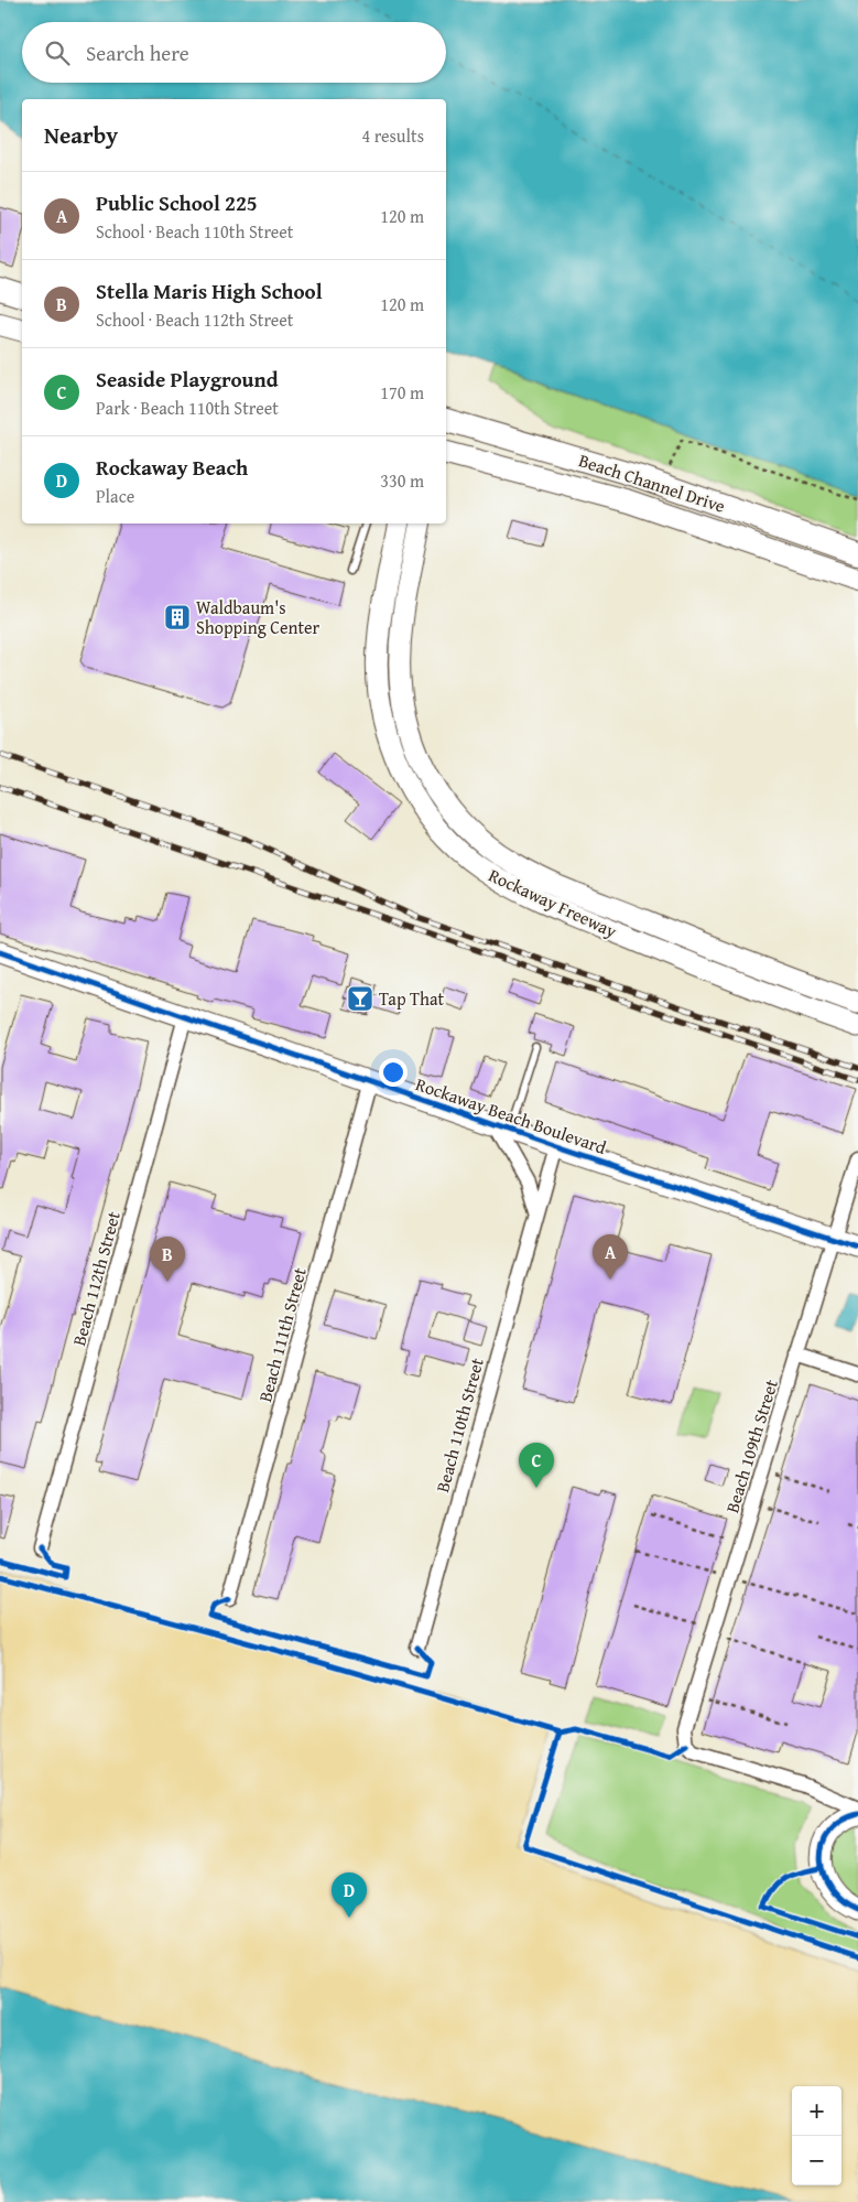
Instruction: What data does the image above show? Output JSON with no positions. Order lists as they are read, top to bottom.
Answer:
{
  "streets": {
    "main road": ["Beach Channel Drive"],
    "street": [
      "Rockaway Freeway",
      "Rockaway Beach Boulevard",
      "Beach 112th Street",
      "Beach 111th Street",
      "Beach 110th Street",
      "Beach 109th Street"
    ]
  },
  "crossings": [
    ["Rockaway Beach Boulevard", "Beach 112th Street"],
    ["Rockaway Beach Boulevard", "Beach 111th Street"],
    ["Rockaway Beach Boulevard", "Beach 110th Street"],
    ["Rockaway Beach Boulevard", "Beach 109th Street"]
  ],
  "places": {
    "building": ["Waldbaum's Shopping Center"],
    "bar": ["Tap That"]
  },
  "page": {
    "search": "Search here",
    "heading": ["Nearby", "4 results"],
    "list": [
      {
        "mark": "A",
        "name": "Public School 225",
        "note": "School · Beach 110th Street",
        "value": "120 m"
      },
      {
        "mark": "B",
        "name": "Stella Maris High School",
        "note": "School · Beach 112th Street",
        "value": "120 m"
      },
      {
        "mark": "C",
        "name": "Seaside Playground",
        "note": "Park · Beach 110th Street",
        "value": "170 m"
      },
      {
        "mark": "D",
        "name": "Rockaway Beach",
        "note": "Place",
        "value": "330 m"
      }
    ],
    "pins": [
      "A",
      "B",
      "C",
      "D"
    ],
    "map_buttons": ["+", "−"]
  }
}
